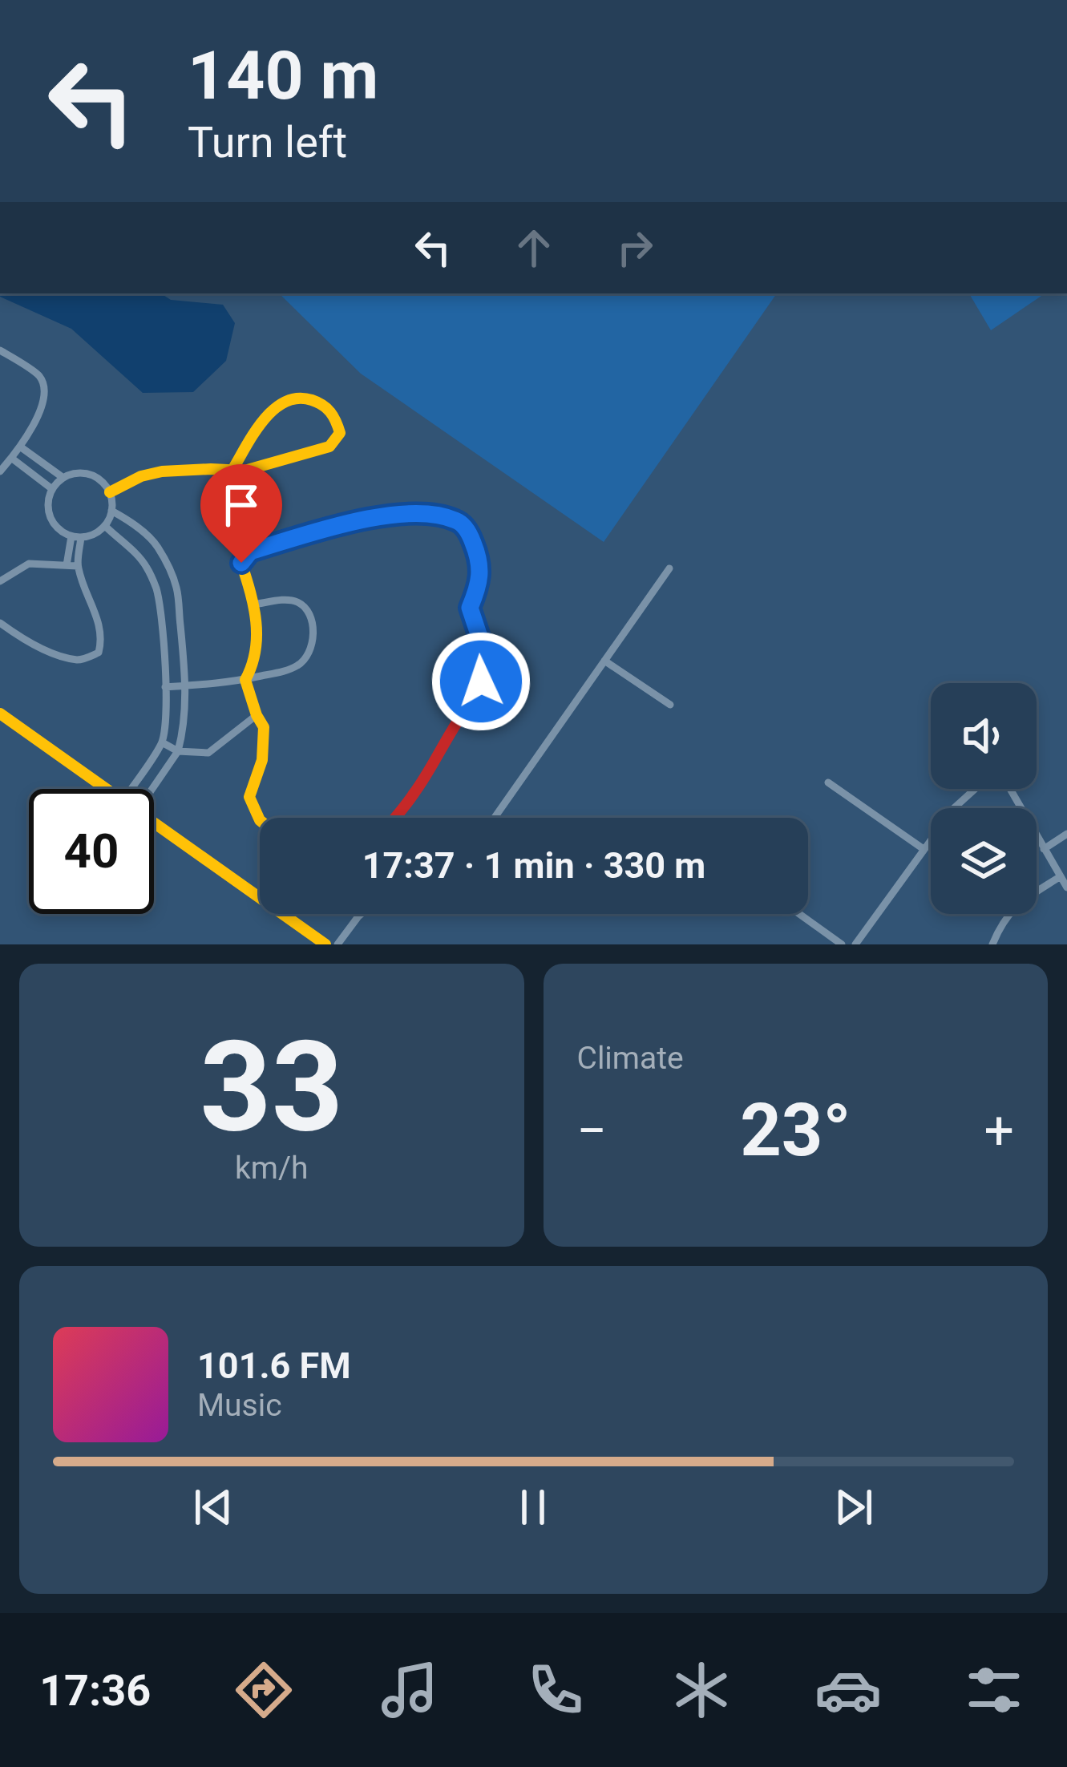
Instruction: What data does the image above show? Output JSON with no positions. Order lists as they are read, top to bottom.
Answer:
{
  "page": {
    "turn": ["140 m", "Turn left"],
    "limit": "40",
    "trip": "17:37 · 1 min · 330 m",
    "tile": [
      ["33", "km/h"],
      "Climate"
    ],
    "heat": ["−", "23°", "+"],
    "song": ["101.6 FM", "Music"],
    "tabs": "17:36"
  }
}
